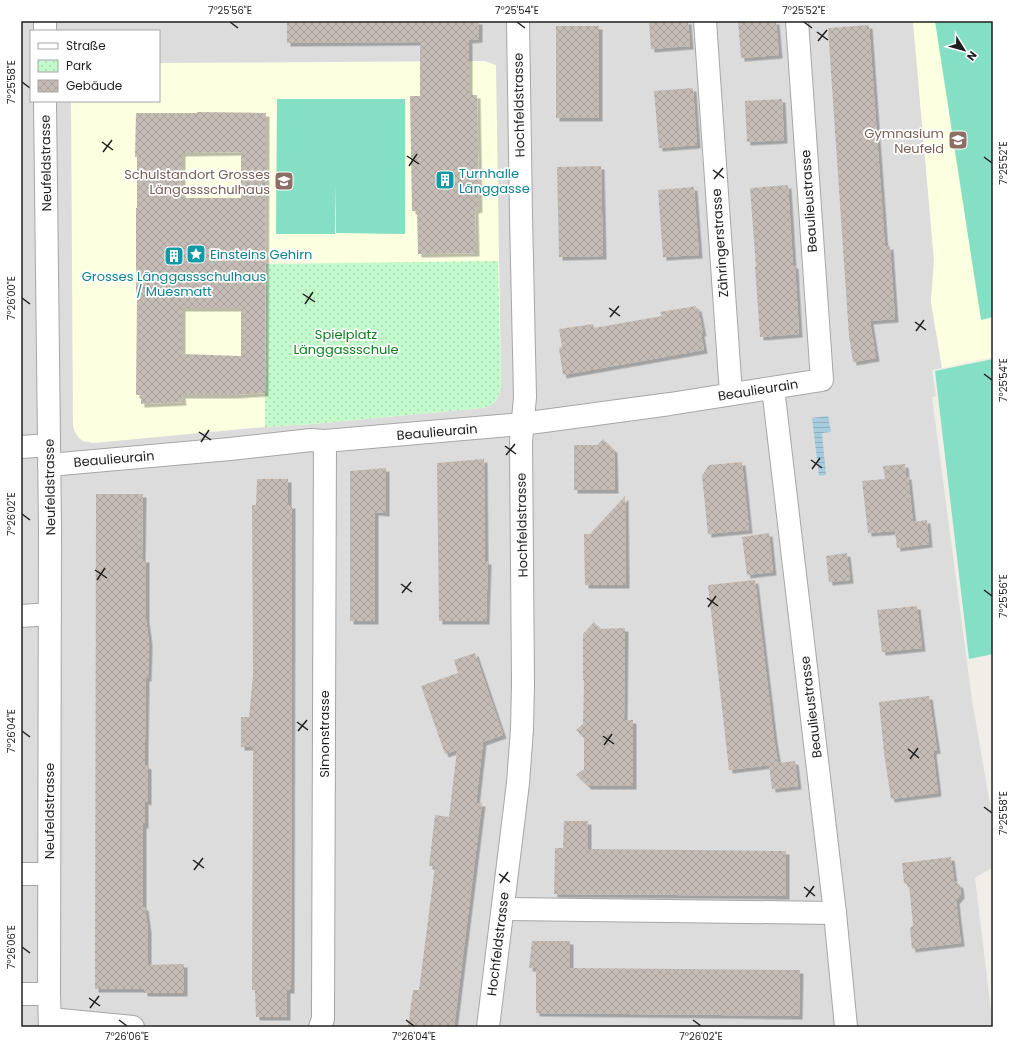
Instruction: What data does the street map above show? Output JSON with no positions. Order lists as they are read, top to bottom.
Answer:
{
  "streets": {
    "street": [
      "Hochfeldstrasse",
      "Neufeldstrasse",
      "Beaulieustrasse",
      "Zähringerstrasse",
      "Beaulieurain",
      "Simonstrasse"
    ]
  },
  "crossings": [
    ["Hochfeldstrasse", "Beaulieurain"],
    ["Neufeldstrasse", "Beaulieurain"],
    ["Beaulieustrasse", "Beaulieurain"],
    ["Zähringerstrasse", "Beaulieurain"],
    ["Beaulieurain", "Simonstrasse"]
  ],
  "parks": ["Spielplatz Länggassschule"],
  "places": {
    "school or university": ["Gymnasium Neufeld", "Schulstandort Grosses Längassschulhaus"],
    "building": ["Turnhalle Länggasse", "Grosses Länggassschulhaus / Muesmatt"],
    "place": ["Einsteins Gehirn"]
  },
  "legend": ["Straße", "Park", "Gebäude"],
  "north": "bottom right",
  "coordinates": [
    "7°25'56\"E",
    "7°25'54\"E",
    "7°25'52\"E",
    "7°25'58\"E",
    "7°26'00\"E",
    "7°26'02\"E",
    "7°26'04\"E",
    "7°26'06\"E"
  ]
}
